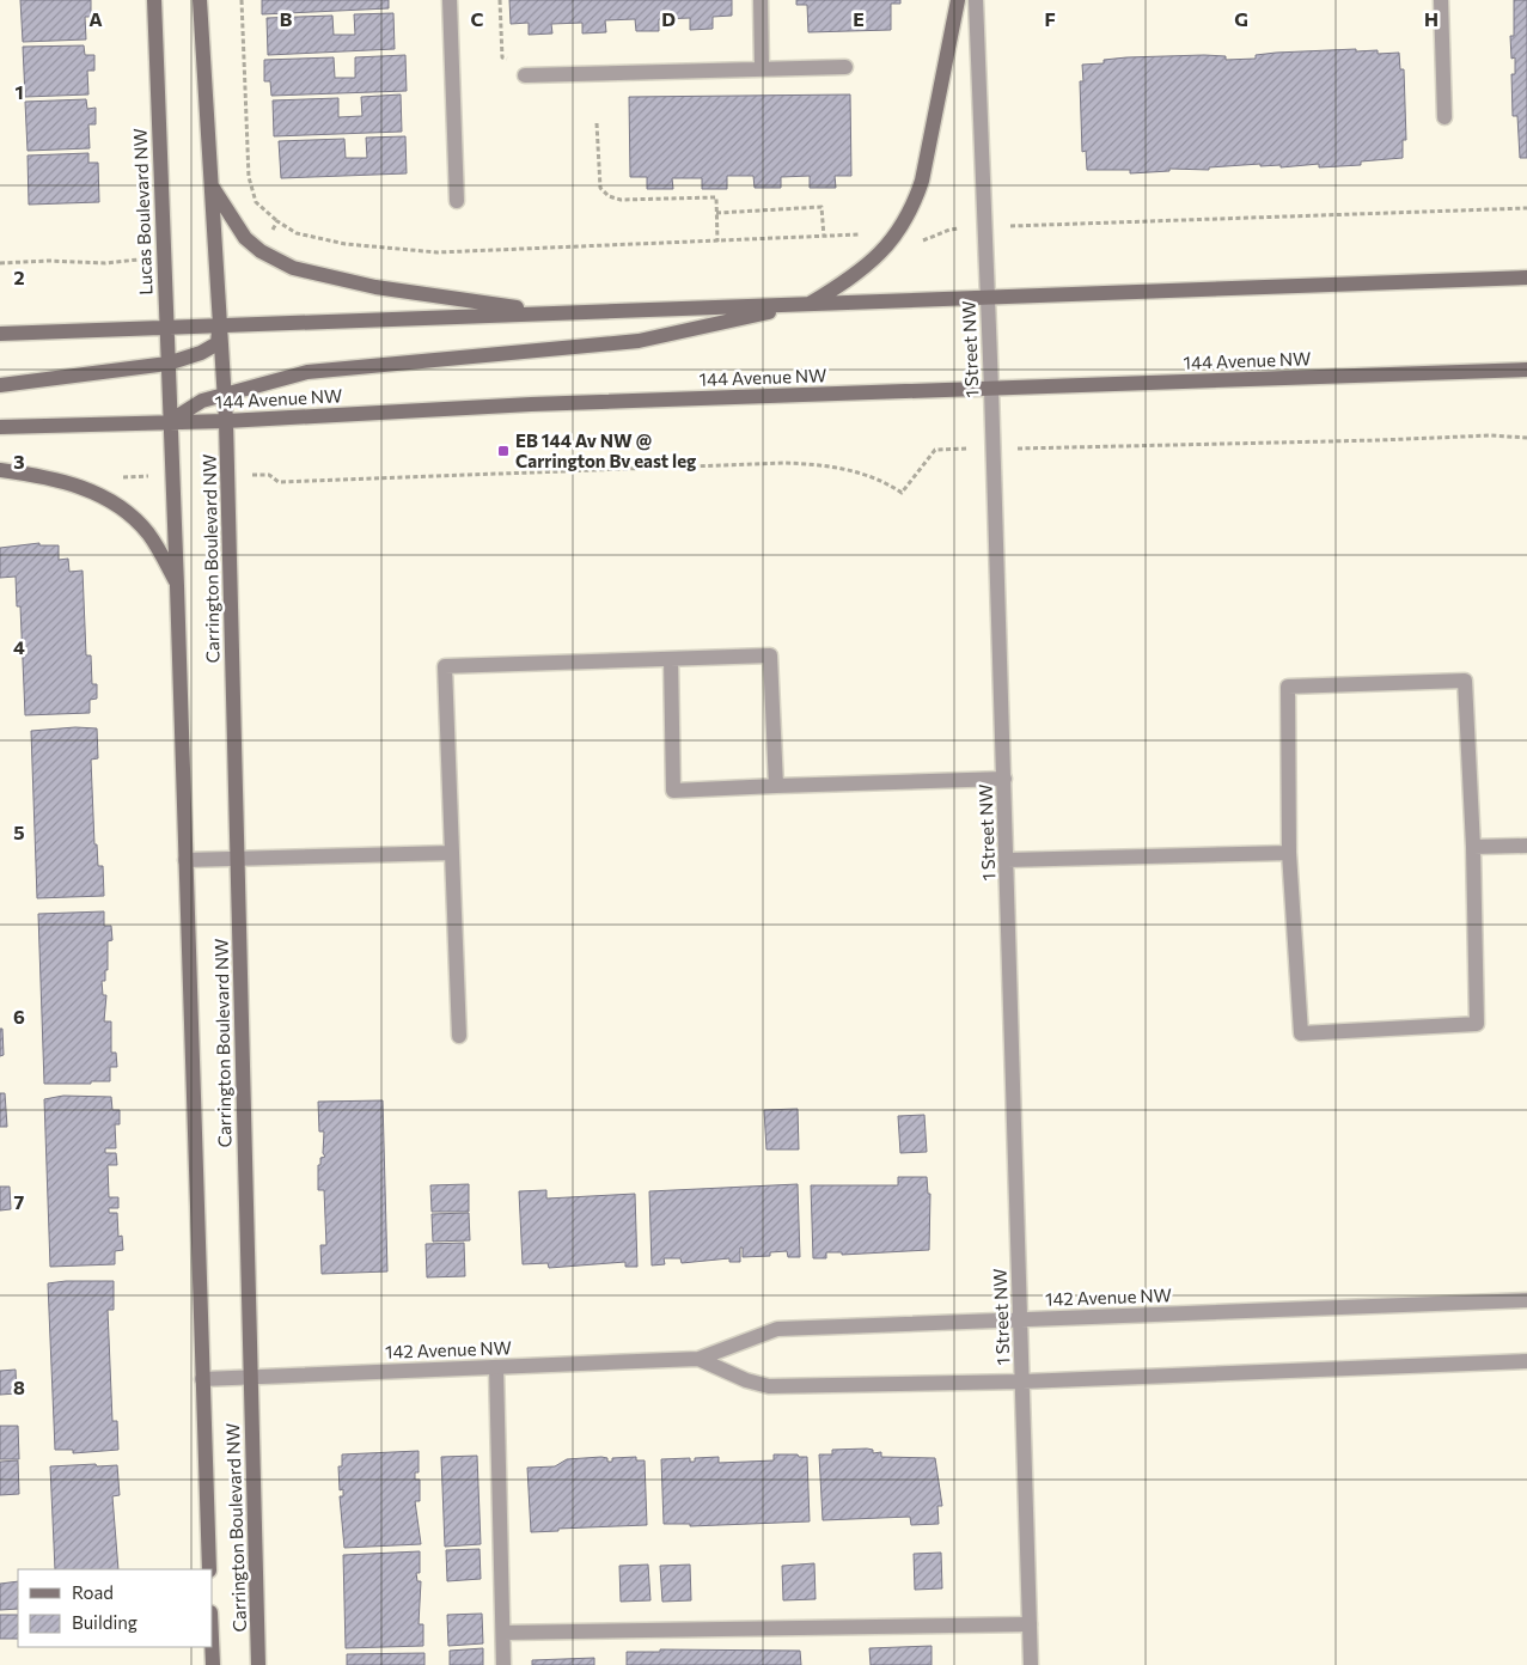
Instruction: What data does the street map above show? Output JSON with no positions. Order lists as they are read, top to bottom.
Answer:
{
  "streets": {
    "main road": ["Lucas Boulevard NW", "144 Avenue NW", "Carrington Boulevard NW"],
    "street": ["1 Street NW", "142 Avenue NW"]
  },
  "crossings": [
    ["Lucas Boulevard NW", "144 Avenue NW"],
    ["Lucas Boulevard NW", "Carrington Boulevard NW"],
    ["1 Street NW", "144 Avenue NW"],
    ["1 Street NW", "142 Avenue NW"],
    ["144 Avenue NW", "Carrington Boulevard NW"],
    ["Carrington Boulevard NW", "142 Avenue NW"]
  ],
  "places": {
    "transit": ["EB 144 Av NW @ Carrington Bv east leg"]
  },
  "legend": ["Road", "Building"],
  "grid": {
    "columns": [
      "A",
      "B",
      "C",
      "D",
      "E",
      "F",
      "G",
      "H"
    ],
    "rows": [
      "1",
      "2",
      "3",
      "4",
      "5",
      "6",
      "7",
      "8"
    ]
  }
}
